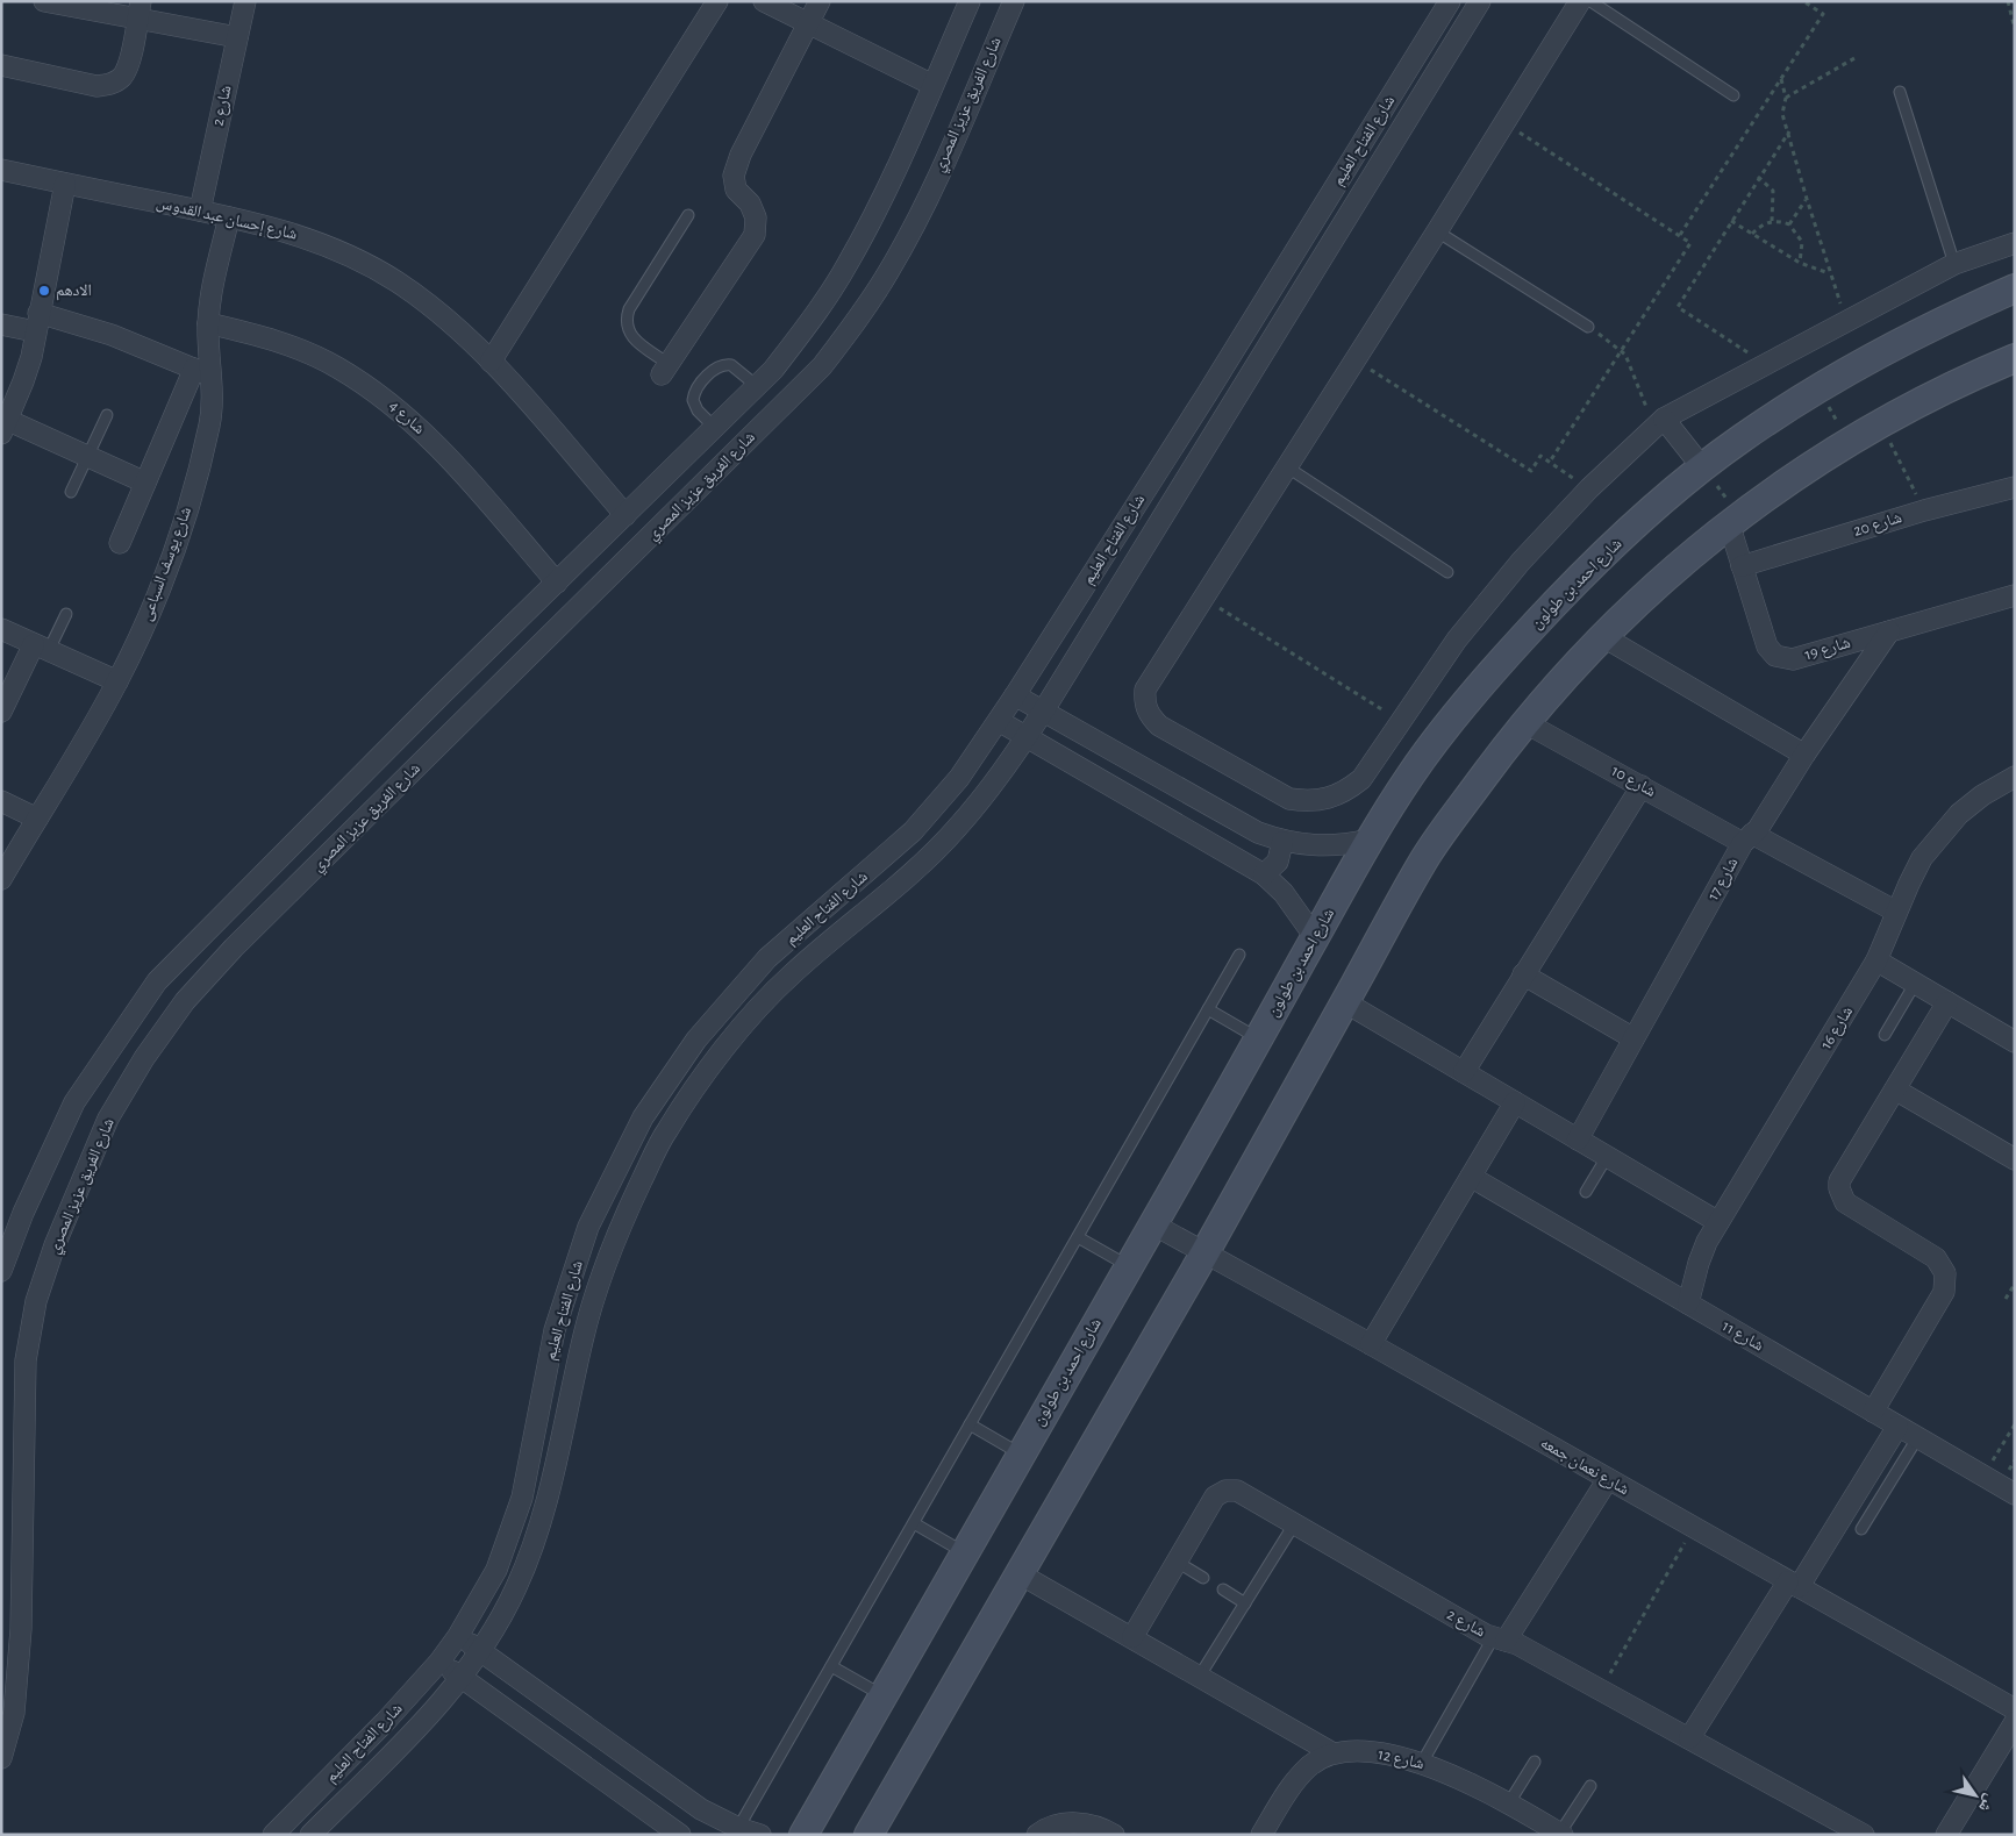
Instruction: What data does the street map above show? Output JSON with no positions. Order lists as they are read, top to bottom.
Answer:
{
  "streets": {
    "street": [
      "شارع الفريق عزيز المصري",
      "شارع 2",
      "شارع الفتاح العليم",
      "شارع إحسان عبد القدوس",
      "شارع 4",
      "شارع 20",
      "شارع يوسف السباعى",
      "شارع احمد بن طولون",
      "شارع 19",
      "شارع 10",
      "شارع 17",
      "شارع 16",
      "شارع 11",
      "شارع نعمان جمعه",
      "شارع 12"
    ]
  },
  "crossings": [
    ["شارع الفريق عزيز المصري", "شارع إحسان عبد القدوس"],
    ["شارع الفريق عزيز المصري", "شارع 4"],
    ["شارع 2", "شارع إحسان عبد القدوس"],
    ["شارع إحسان عبد القدوس", "شارع يوسف السباعى"],
    ["شارع 4", "شارع يوسف السباعى"],
    ["شارع 20", "شارع 19"],
    ["شارع احمد بن طولون", "شارع نعمان جمعه"],
    ["شارع 19", "شارع 17"],
    ["شارع 10", "شارع 17"],
    ["شارع 10", "شارع 16"],
    ["شارع 16", "شارع 11"]
  ],
  "places": ["الادهم"],
  "north": "bottom right"
}
